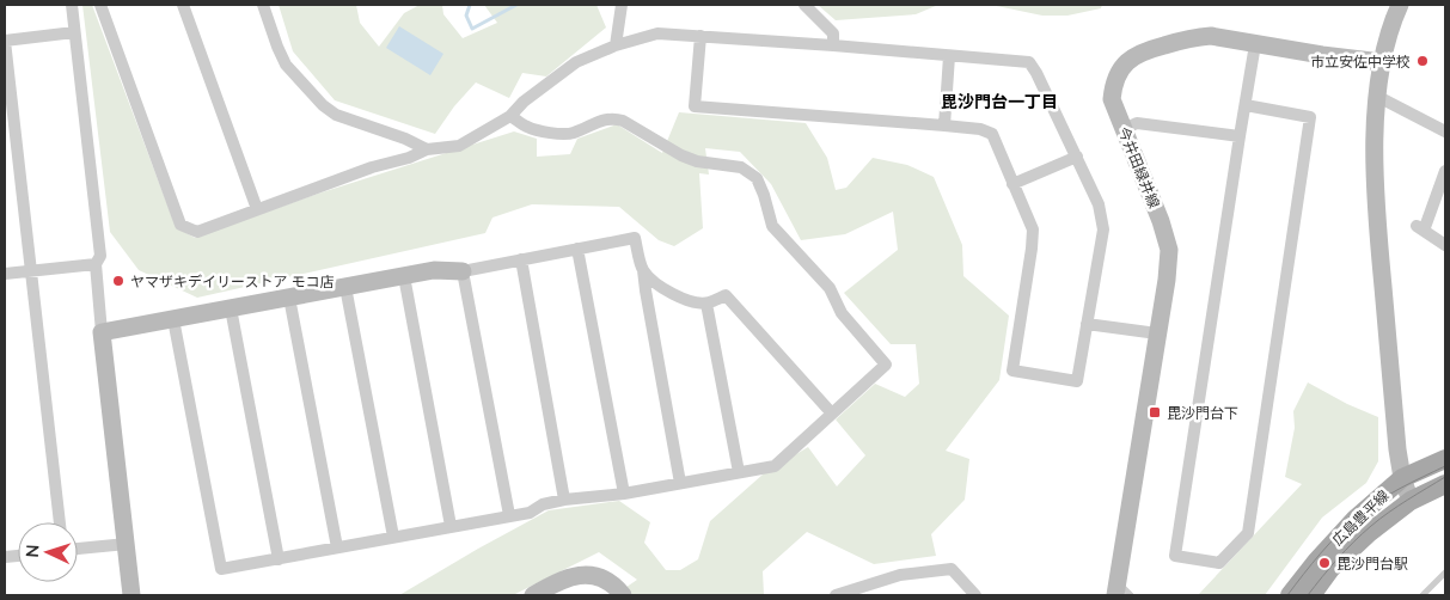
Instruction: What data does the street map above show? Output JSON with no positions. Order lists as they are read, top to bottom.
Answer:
{
  "streets": {
    "main road": ["広島豊平線"],
    "street": ["今井田緑井線"]
  },
  "districts": ["毘沙門台一丁目"],
  "places": {
    "other": ["市立安佐中学校", "ヤマザキデイリーストア モコ店", "毘沙門台駅"],
    "transit": ["毘沙門台下"]
  },
  "north": "left"
}
